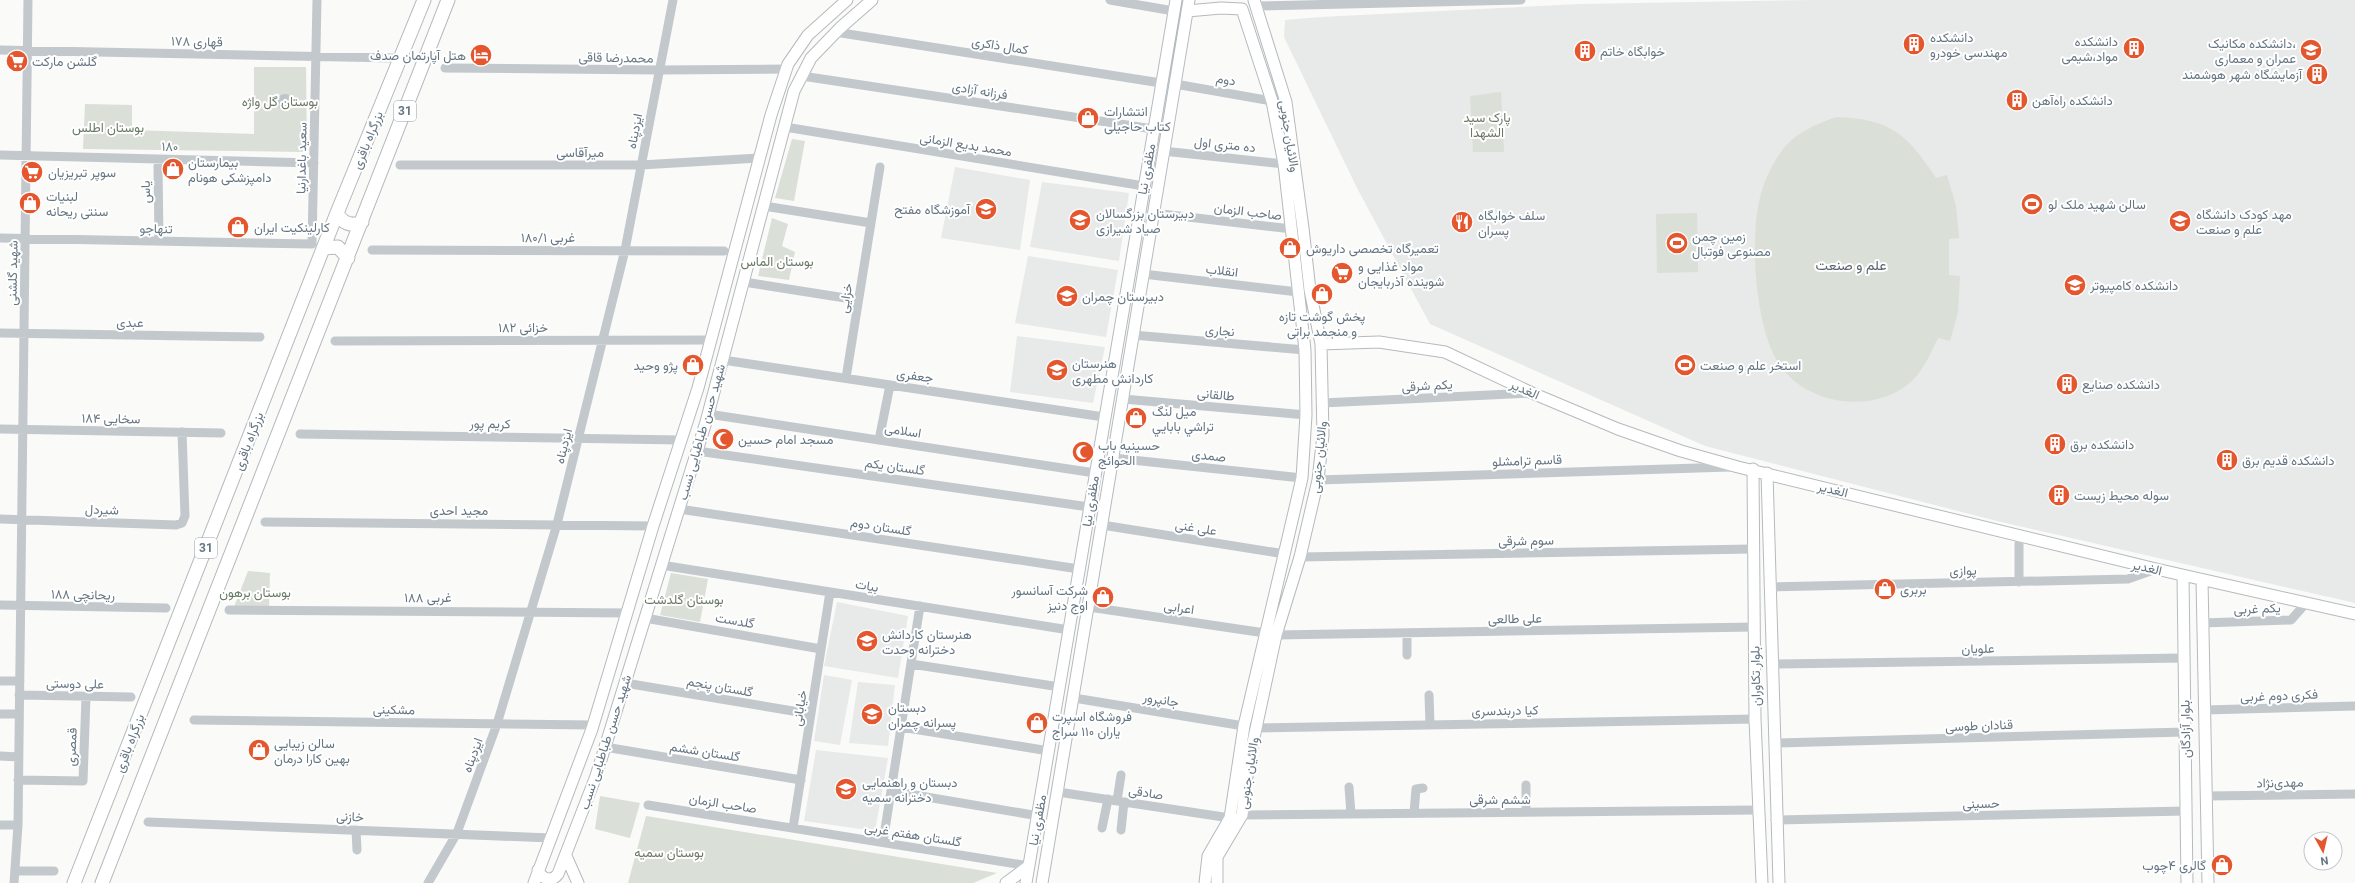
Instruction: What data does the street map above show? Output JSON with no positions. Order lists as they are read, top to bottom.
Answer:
{
  "streets": {
    "highway": ["31", "بزرگراه باقری"],
    "main road": [
      "والائیان جنوبی",
      "مظفری نیا",
      "الغدیر",
      "شهید حسن طباطبایی نسب",
      "بلوار تکاوران",
      "بلوار آزادگان"
    ],
    "street": [
      "قهاری ۱۷۸",
      "کمال ذاکری",
      "محمدرضا قاقی",
      "دوم",
      "فرزانه آزادی",
      "ایزدپناه",
      "محمد بدیع الزمانی",
      "ده متری اول",
      "۱۸۰",
      "میرآقاسی",
      "سعید باغدارنیا",
      "یاس",
      "صاحب الزمان",
      "تنهاجو",
      "۱۸۰/۱ غربی",
      "انقلاب",
      "شهید گلشنی",
      "خزایی",
      "عبدی",
      "۱۸۲ خزائی",
      "نجاری",
      "جعفری",
      "یکم شرقی",
      "طالقانی",
      "سخایی ۱۸۴",
      "کریم پور",
      "اسلامی",
      "صمدی",
      "قاسم ترامشلو",
      "گلستان یکم",
      "شیردل",
      "مجید احدی",
      "گلستان دوم",
      "علی غنی",
      "سوم شرقی",
      "پوازی",
      "بیات",
      "ریحانچی ۱۸۸",
      "۱۸۸ غربی",
      "اعرابی",
      "یکم غربی",
      "علی طالعی",
      "گلدست",
      "علویان",
      "علی دوستی",
      "گلستان پنجم",
      "فکری دوم غربی",
      "جانپرور",
      "خیابانی",
      "مشکینی",
      "کیا دربندسری",
      "قنادان طوسی",
      "قمصری",
      "گلستان ششم",
      "مهدی‌نژاد",
      "صادقی",
      "ششم شرقی",
      "حسینی",
      "خازنی",
      "گلستان هفتم غربی"
    ]
  },
  "crossings": [
    ["قهاری ۱۷۸", "سعید باغدارنیا"],
    ["قهاری ۱۷۸", "شهید گلشنی"],
    ["کمال ذاکری", "مظفری نیا"],
    ["کمال ذاکری", "شهید حسن طباطبایی نسب"],
    ["محمدرضا قاقی", "ایزدپناه"],
    ["محمدرضا قاقی", "شهید حسن طباطبایی نسب"],
    ["دوم", "والائیان جنوبی"],
    ["دوم", "مظفری نیا"],
    ["فرزانه آزادی", "مظفری نیا"],
    ["فرزانه آزادی", "شهید حسن طباطبایی نسب"],
    ["ایزدپناه", "میرآقاسی"],
    ["ایزدپناه", "۱۸۰/۱ غربی"],
    ["ایزدپناه", "۱۸۲ خزائی"],
    ["ایزدپناه", "کریم پور"],
    ["ایزدپناه", "مجید احدی"],
    ["ایزدپناه", "۱۸۸ غربی"],
    ["ایزدپناه", "مشکینی"],
    ["ایزدپناه", "خازنی"],
    ["والائیان جنوبی", "ده متری اول"],
    ["والائیان جنوبی", "صاحب الزمان"],
    ["والائیان جنوبی", "انقلاب"],
    ["والائیان جنوبی", "نجاری"],
    ["والائیان جنوبی", "یکم شرقی"],
    ["والائیان جنوبی", "الغدیر"],
    ["والائیان جنوبی", "طالقانی"],
    ["والائیان جنوبی", "صمدی"],
    ["والائیان جنوبی", "قاسم ترامشلو"],
    ["والائیان جنوبی", "علی غنی"],
    ["والائیان جنوبی", "سوم شرقی"],
    ["والائیان جنوبی", "اعرابی"],
    ["والائیان جنوبی", "علی طالعی"],
    ["والائیان جنوبی", "جانپرور"],
    ["والائیان جنوبی", "کیا دربندسری"],
    ["والائیان جنوبی", "صادقی"],
    ["والائیان جنوبی", "ششم شرقی"],
    ["بزرگراه باقری", "سعید باغدارنیا"],
    ["بزرگراه باقری", "تنهاجو"],
    ["محمد بدیع الزمانی", "مظفری نیا"],
    ["محمد بدیع الزمانی", "شهید حسن طباطبایی نسب"],
    ["ده متری اول", "مظفری نیا"],
    ["۱۸۰", "سعید باغدارنیا"],
    ["۱۸۰", "شهید گلشنی"],
    ["میرآقاسی", "شهید حسن طباطبایی نسب"],
    ["سعید باغدارنیا", "تنهاجو"],
    ["مظفری نیا", "صاحب الزمان"],
    ["مظفری نیا", "انقلاب"],
    ["مظفری نیا", "نجاری"],
    ["مظفری نیا", "جعفری"],
    ["مظفری نیا", "طالقانی"],
    ["مظفری نیا", "اسلامی"],
    ["مظفری نیا", "صمدی"],
    ["مظفری نیا", "گلستان یکم"],
    ["مظفری نیا", "گلستان دوم"],
    ["مظفری نیا", "علی غنی"],
    ["مظفری نیا", "بیات"],
    ["مظفری نیا", "اعرابی"],
    ["مظفری نیا", "جانپرور"],
    ["مظفری نیا", "صادقی"],
    ["مظفری نیا", "گلستان هفتم غربی"],
    ["یاس", "تنهاجو"],
    ["صاحب الزمان", "خیابانی"],
    ["صاحب الزمان", "گلستان هفتم غربی"],
    ["تنهاجو", "شهید گلشنی"],
    ["شهید گلشنی", "عبدی"],
    ["شهید گلشنی", "سخایی ۱۸۴"],
    ["شهید گلشنی", "شیردل"],
    ["شهید گلشنی", "ریحانچی ۱۸۸"],
    ["شهید گلشنی", "علی دوستی"],
    ["شهید گلشنی", "قمصری"],
    ["خزایی", "جعفری"],
    ["۱۸۲ خزائی", "شهید حسن طباطبایی نسب"],
    ["نجاری", "الغدیر"],
    ["جعفری", "شهید حسن طباطبایی نسب"],
    ["یکم شرقی", "الغدیر"],
    ["الغدیر", "قاسم ترامشلو"],
    ["الغدیر", "پوازی"],
    ["الغدیر", "یکم غربی"],
    ["الغدیر", "بلوار تکاوران"],
    ["الغدیر", "بلوار آزادگان"],
    ["سخایی ۱۸۴", "شیردل"],
    ["کریم پور", "شهید حسن طباطبایی نسب"],
    ["اسلامی", "شهید حسن طباطبایی نسب"],
    ["شهید حسن طباطبایی نسب", "گلستان یکم"],
    ["شهید حسن طباطبایی نسب", "مجید احدی"],
    ["شهید حسن طباطبایی نسب", "گلستان دوم"],
    ["شهید حسن طباطبایی نسب", "بیات"],
    ["شهید حسن طباطبایی نسب", "۱۸۸ غربی"],
    ["شهید حسن طباطبایی نسب", "گلدست"],
    ["شهید حسن طباطبایی نسب", "گلستان پنجم"],
    ["شهید حسن طباطبایی نسب", "مشکینی"],
    ["شهید حسن طباطبایی نسب", "گلستان ششم"],
    ["شهید حسن طباطبایی نسب", "خازنی"],
    ["سوم شرقی", "بلوار تکاوران"],
    ["پوازی", "بلوار تکاوران"],
    ["بیات", "خیابانی"],
    ["یکم غربی", "بلوار آزادگان"],
    ["علی طالعی", "بلوار تکاوران"],
    ["گلدست", "خیابانی"],
    ["علویان", "بلوار تکاوران"],
    ["علویان", "بلوار آزادگان"],
    ["بلوار تکاوران", "کیا دربندسری"],
    ["بلوار تکاوران", "قنادان طوسی"],
    ["بلوار تکاوران", "ششم شرقی"],
    ["بلوار تکاوران", "حسینی"],
    ["علی دوستی", "قمصری"],
    ["گلستان پنجم", "خیابانی"],
    ["فکری دوم غربی", "بلوار آزادگان"],
    ["خیابانی", "گلستان ششم"],
    ["خیابانی", "گلستان هفتم غربی"],
    ["قنادان طوسی", "بلوار آزادگان"],
    ["بلوار آزادگان", "مهدی‌نژاد"],
    ["بلوار آزادگان", "حسینی"],
    ["صادقی", "ششم شرقی"]
  ],
  "districts": ["علم و صنعت"],
  "parks": [
    "بوستان گل واژه",
    "پارک سید الشهدا",
    "بوستان اطلس",
    "بوستان الماس",
    "بوستان برهون",
    "بوستان گلدشت",
    "بوستان سمیه"
  ],
  "places": {
    "building": [
      "دانشکده مهندسی خودرو",
      "دانشکده مواد،شیمی",
      "خوابگاه خاتم",
      "آزمایشگاه شهر هوشمند",
      "دانشکده راه‌آهن",
      "دانشکده صنایع",
      "دانشکده برق",
      "دانشکده قدیم برق",
      "سوله محیط زیست"
    ],
    "school or university": [
      "دانشکده مکانیک، عمران و معماری",
      "آموزشگاه مفتح",
      "دبیرستان بزرگسالان صیاد شیرازی",
      "مهد کودک دانشگاه علم و صنعت",
      "دانشکده کامپیوتر",
      "دبیرستان چمران",
      "هنرستان کاردانش مطهری",
      "هنرستان کاردانش دخترانه وحدت",
      "دبستان پسرانه چمران",
      "دبستان و راهنمایی دخترانه سمیه"
    ],
    "hotel": ["هتل آپارتمان صدف"],
    "supermarket": ["گلشن مارکت", "سوپر تبریزیان", "مواد غذایی و شوینده آذربایجان"],
    "shop": [
      "انتشارات کتاب حاجیلی",
      "بیمارستان دامپزشکی هونام",
      "لبنیات سنتی ریحانه",
      "کارلینکیت ایران",
      "تعمیرگاه تخصصی داریوش",
      "پخش گوشت تازه و منجمد براتی",
      "پژو وحید",
      "ميل لنگ تراشي بابايي",
      "بربری",
      "شرکت آسانسور اوج دنیز",
      "فروشگاه اسپرت یاران ۱۱۰ سراج",
      "سالن زیبایی بهین کارا درمان",
      "گالری ۴چوب"
    ],
    "sports": ["سالن شهید ملک لو", "زمین چمن مصنوعی فوتبال", "استخر علم و صنعت"],
    "restaurant": ["سلف خوابگاه پسران"],
    "mosque": ["مسجد امام حسین", "حسینیه باب الحوائج"]
  },
  "north": "bottom"
}
